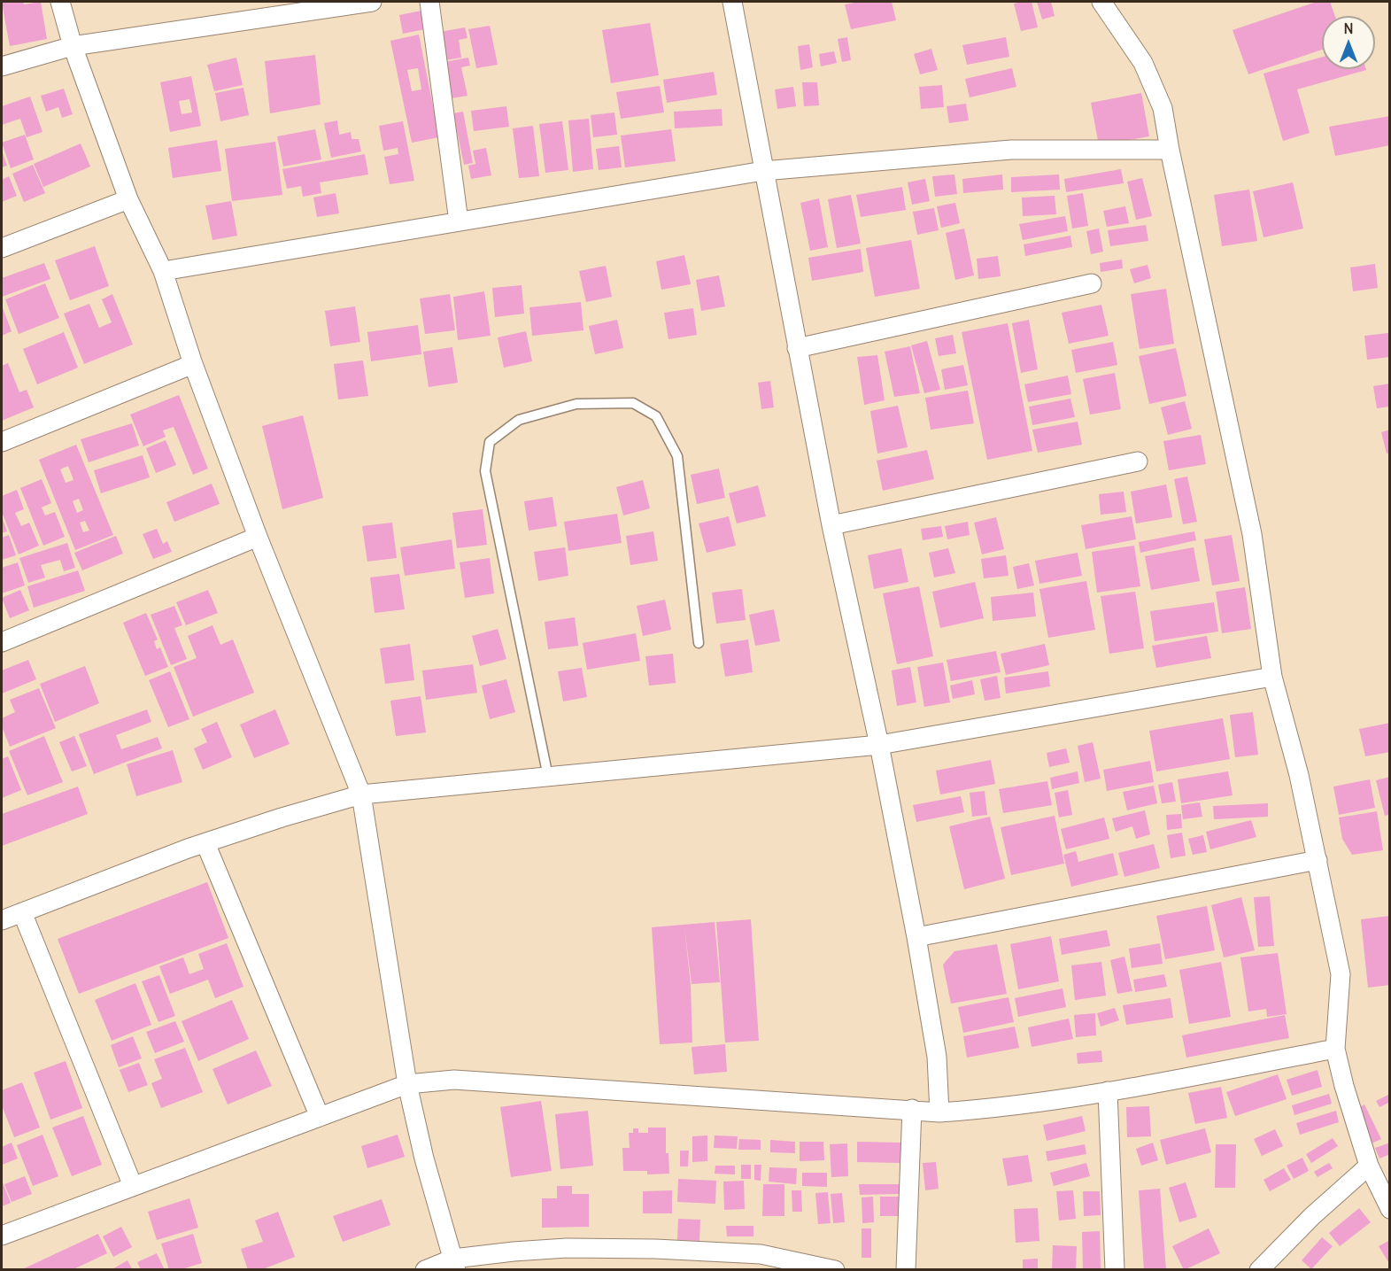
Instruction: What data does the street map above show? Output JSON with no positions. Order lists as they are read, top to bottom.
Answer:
{
  "north": "top"
}
